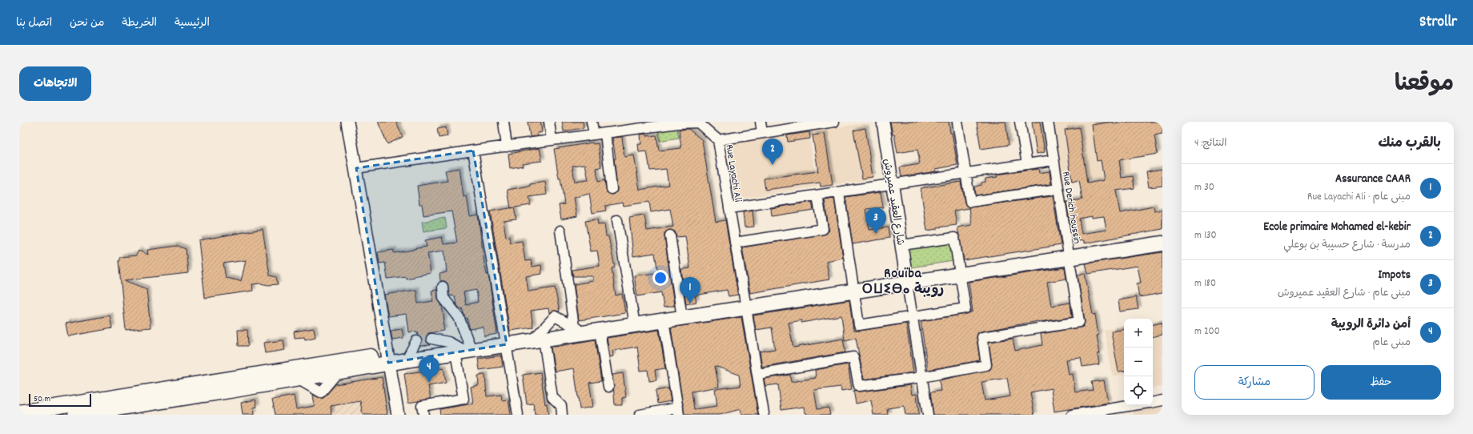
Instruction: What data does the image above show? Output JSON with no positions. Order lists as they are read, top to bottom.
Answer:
{
  "streets": {
    "main road": ["شارع العقيد عميروش"],
    "street": ["Rue Layachi Ali", "Rue Derich houssin"]
  },
  "districts": ["Rouïba ⵔⵡⵉⴱⴰ رويبة"],
  "scale_bar": "50 m",
  "page": {
    "header": "Strollr",
    "nav": [
      "الرئيسية",
      "الخريطة",
      "من نحن",
      "اتصل بنا"
    ],
    "title": "موقعنا",
    "buttons": [
      "الاتجاهات",
      ["حفظ", "مشاركة"]
    ],
    "heading": ["بالقرب منك", "النتائج: 4"],
    "pins": [
      "2",
      "3",
      "1",
      "4"
    ],
    "list": [
      {
        "mark": "1",
        "name": "Assurance CAAR",
        "note": "مبنى عام · Rue Layachi Ali",
        "value": "30 m"
      },
      {
        "mark": "2",
        "name": "Ecole primaire Mohamed el-kebir",
        "note": "مدرسة · شارع حسيبة بن بوعلي",
        "value": "130 m"
      },
      {
        "mark": "3",
        "name": "Impots",
        "note": "مبنى عام · شارع العقيد عميروش",
        "value": "180 m"
      },
      {
        "mark": "4",
        "name": "أمن دائرة الرويبة",
        "note": "مبنى عام",
        "value": "200 m"
      }
    ],
    "map_buttons": ["+", "−"],
    "scale": "50 m"
  }
}
